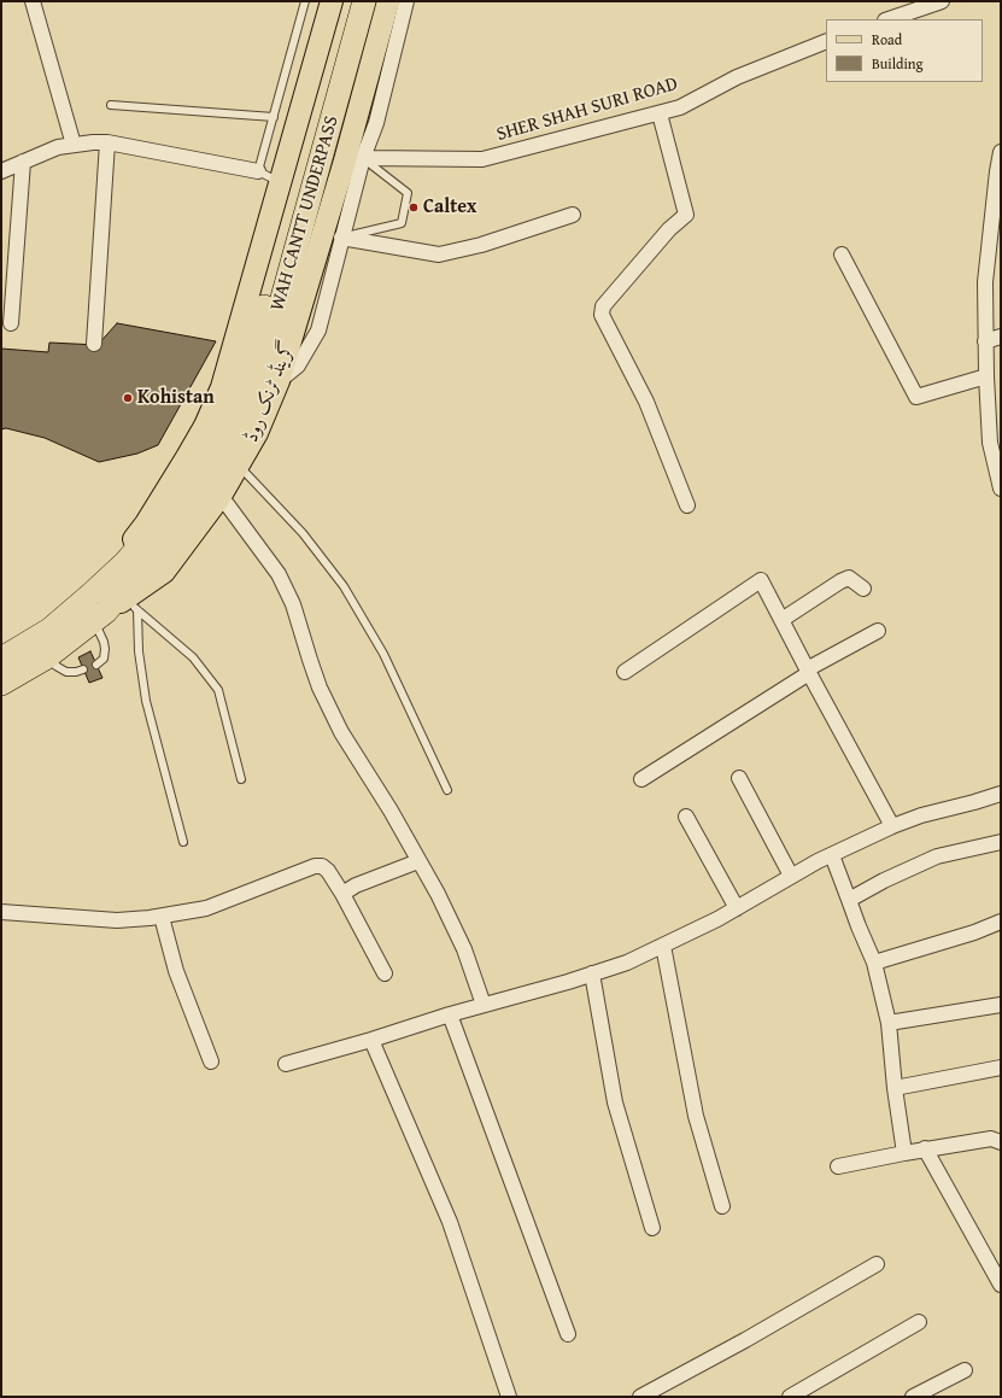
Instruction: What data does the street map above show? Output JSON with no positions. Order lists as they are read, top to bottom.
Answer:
{
  "streets": {
    "highway": ["WAH CANTT UNDERPASS", "گرینڈ ٹرنک روڈ"],
    "street": ["SHER SHAH SURI ROAD"]
  },
  "crossings": [
    ["SHER SHAH SURI ROAD", "گرینڈ ٹرنک روڈ"],
    ["WAH CANTT UNDERPASS", "گرینڈ ٹرنک روڈ"]
  ],
  "places": ["Caltex", "Kohistan"],
  "legend": ["Road", "Building"]
}
